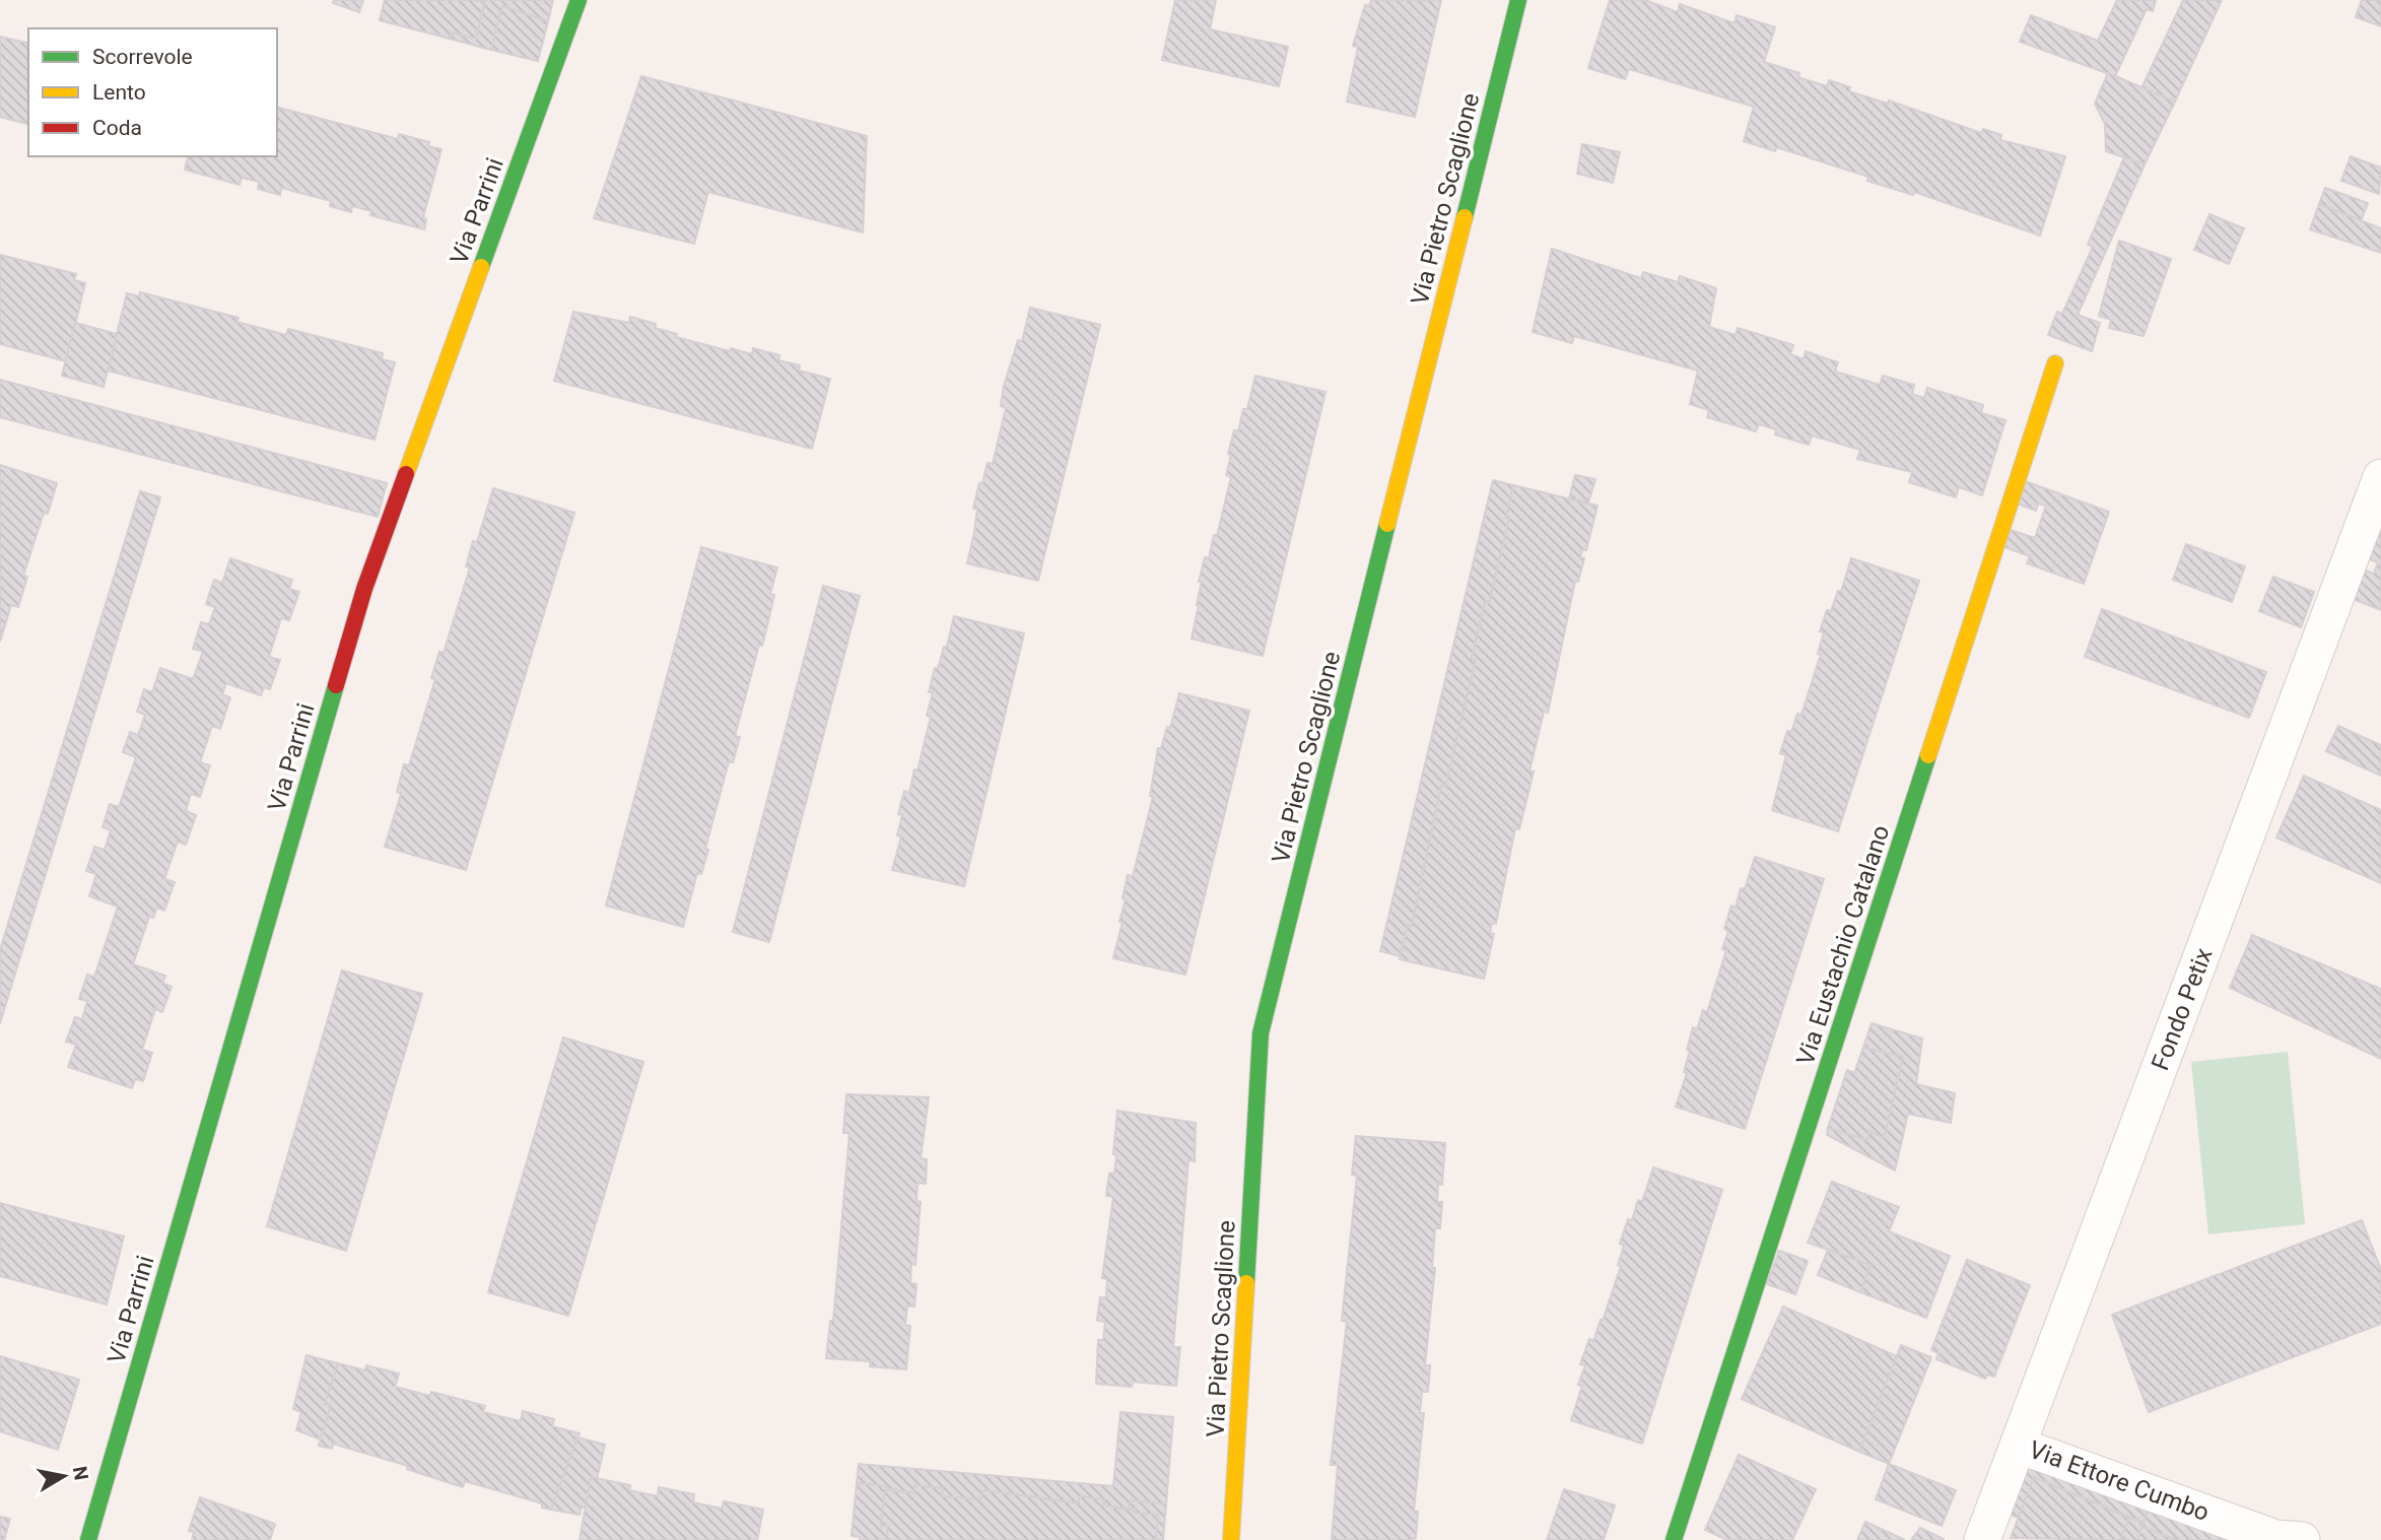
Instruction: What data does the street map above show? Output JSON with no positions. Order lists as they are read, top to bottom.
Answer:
{
  "streets": {
    "street": [
      "Via Pietro Scaglione",
      "Via Parrini",
      "Via Eustachio Catalano",
      "Fondo Petix",
      "Via Ettore Cumbo"
    ]
  },
  "crossings": [
    ["Fondo Petix", "Via Ettore Cumbo"]
  ],
  "legend": ["Scorrevole", "Lento", "Coda"],
  "north": "right"
}
